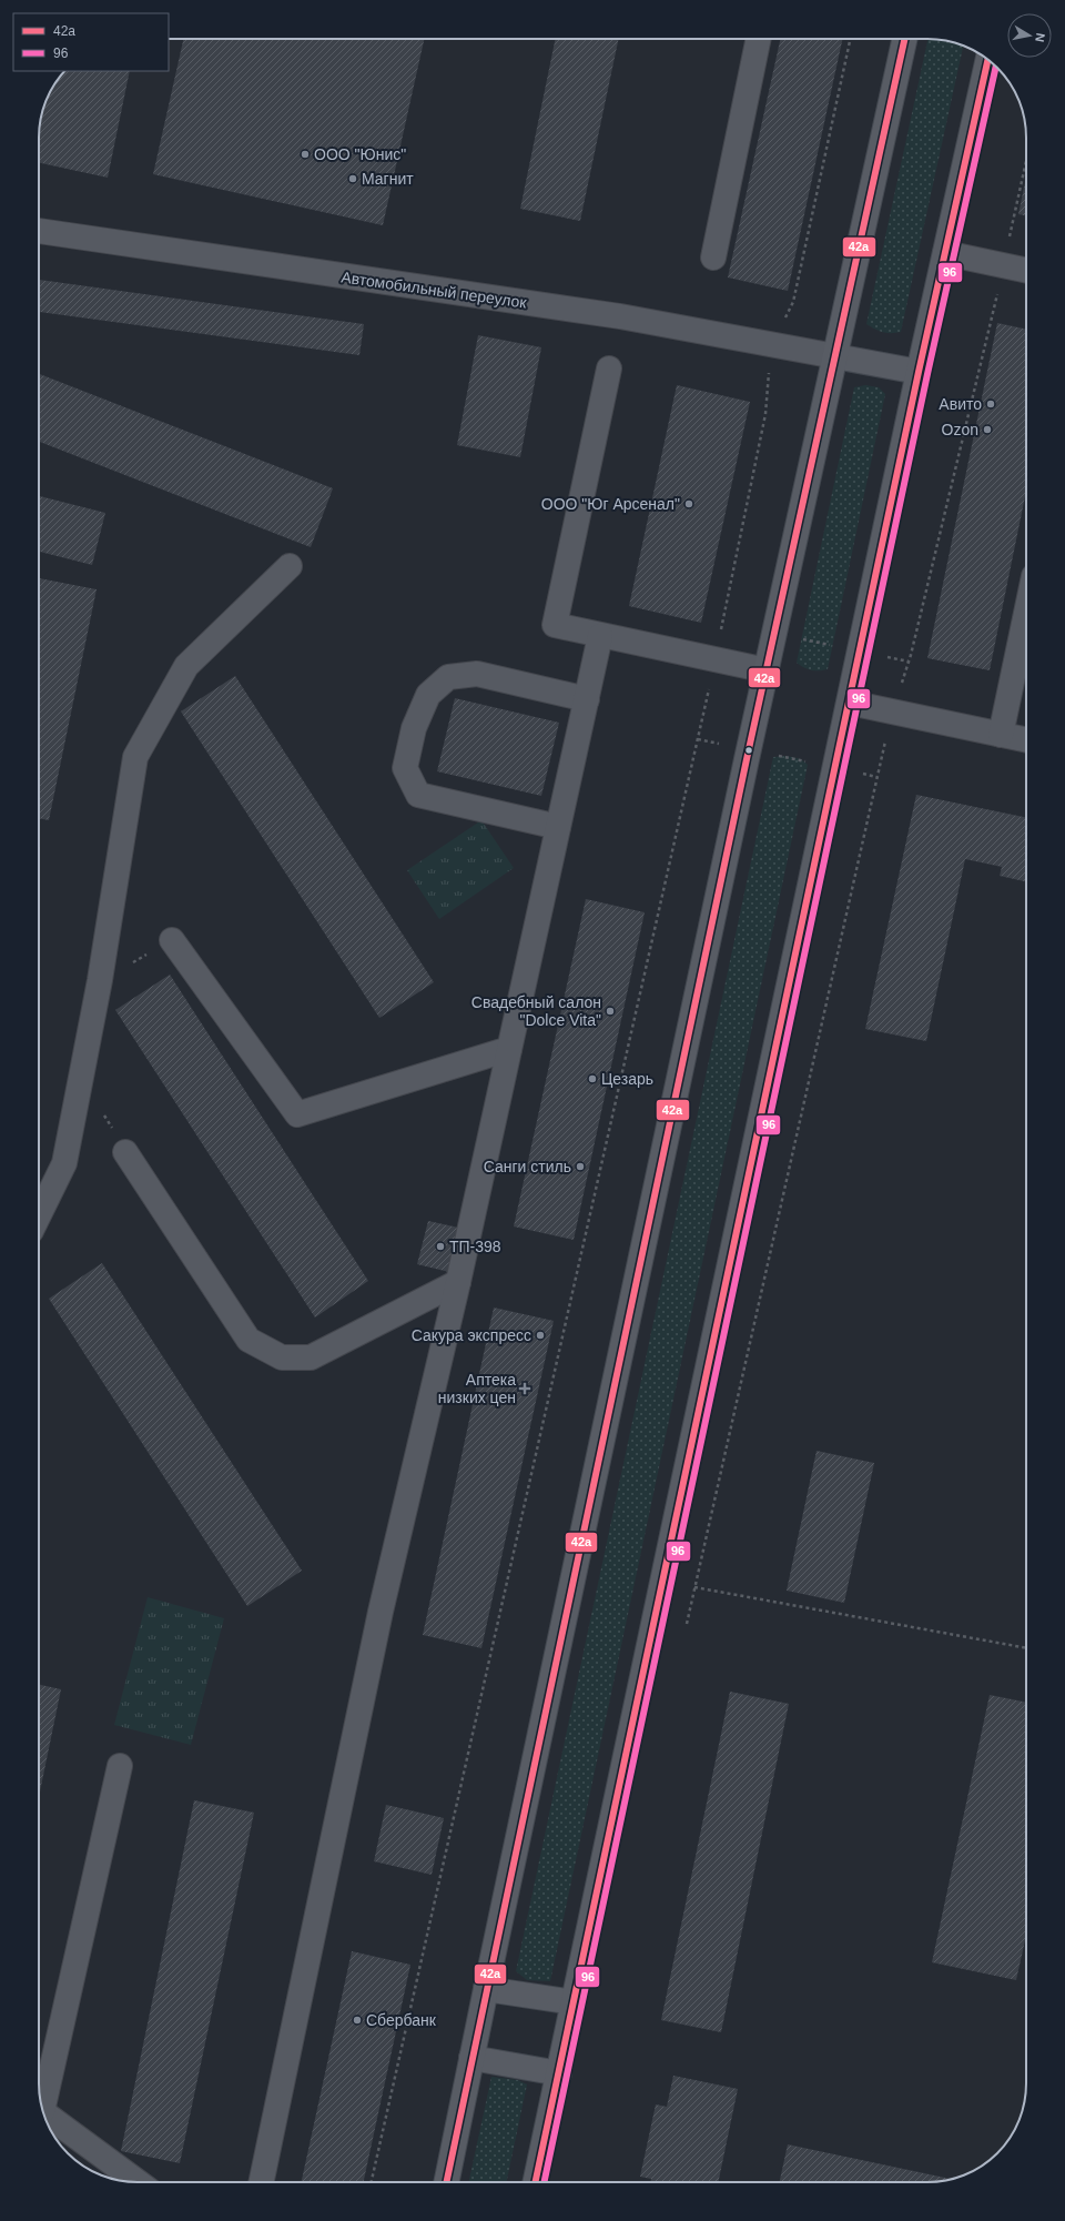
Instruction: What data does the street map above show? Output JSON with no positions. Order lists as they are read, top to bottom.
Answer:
{
  "streets": {
    "street": ["Автомобильный переулок"]
  },
  "places": {
    "other": [
      "ООО \"Юнис\"",
      "Магнит",
      "Авито",
      "Ozon",
      "ООО \"Юг Арсенал\"",
      "Свадебный салон \"Dolce Vita\"",
      "Цезарь",
      "Санги стиль",
      "ТП-398",
      "Сакура экспресс",
      "Сбербанк"
    ],
    "health": ["Аптека низких цен"]
  },
  "lines": ["transit line 42a", "transit line 96"],
  "legend": ["42a", "96"],
  "north": "right"
}
